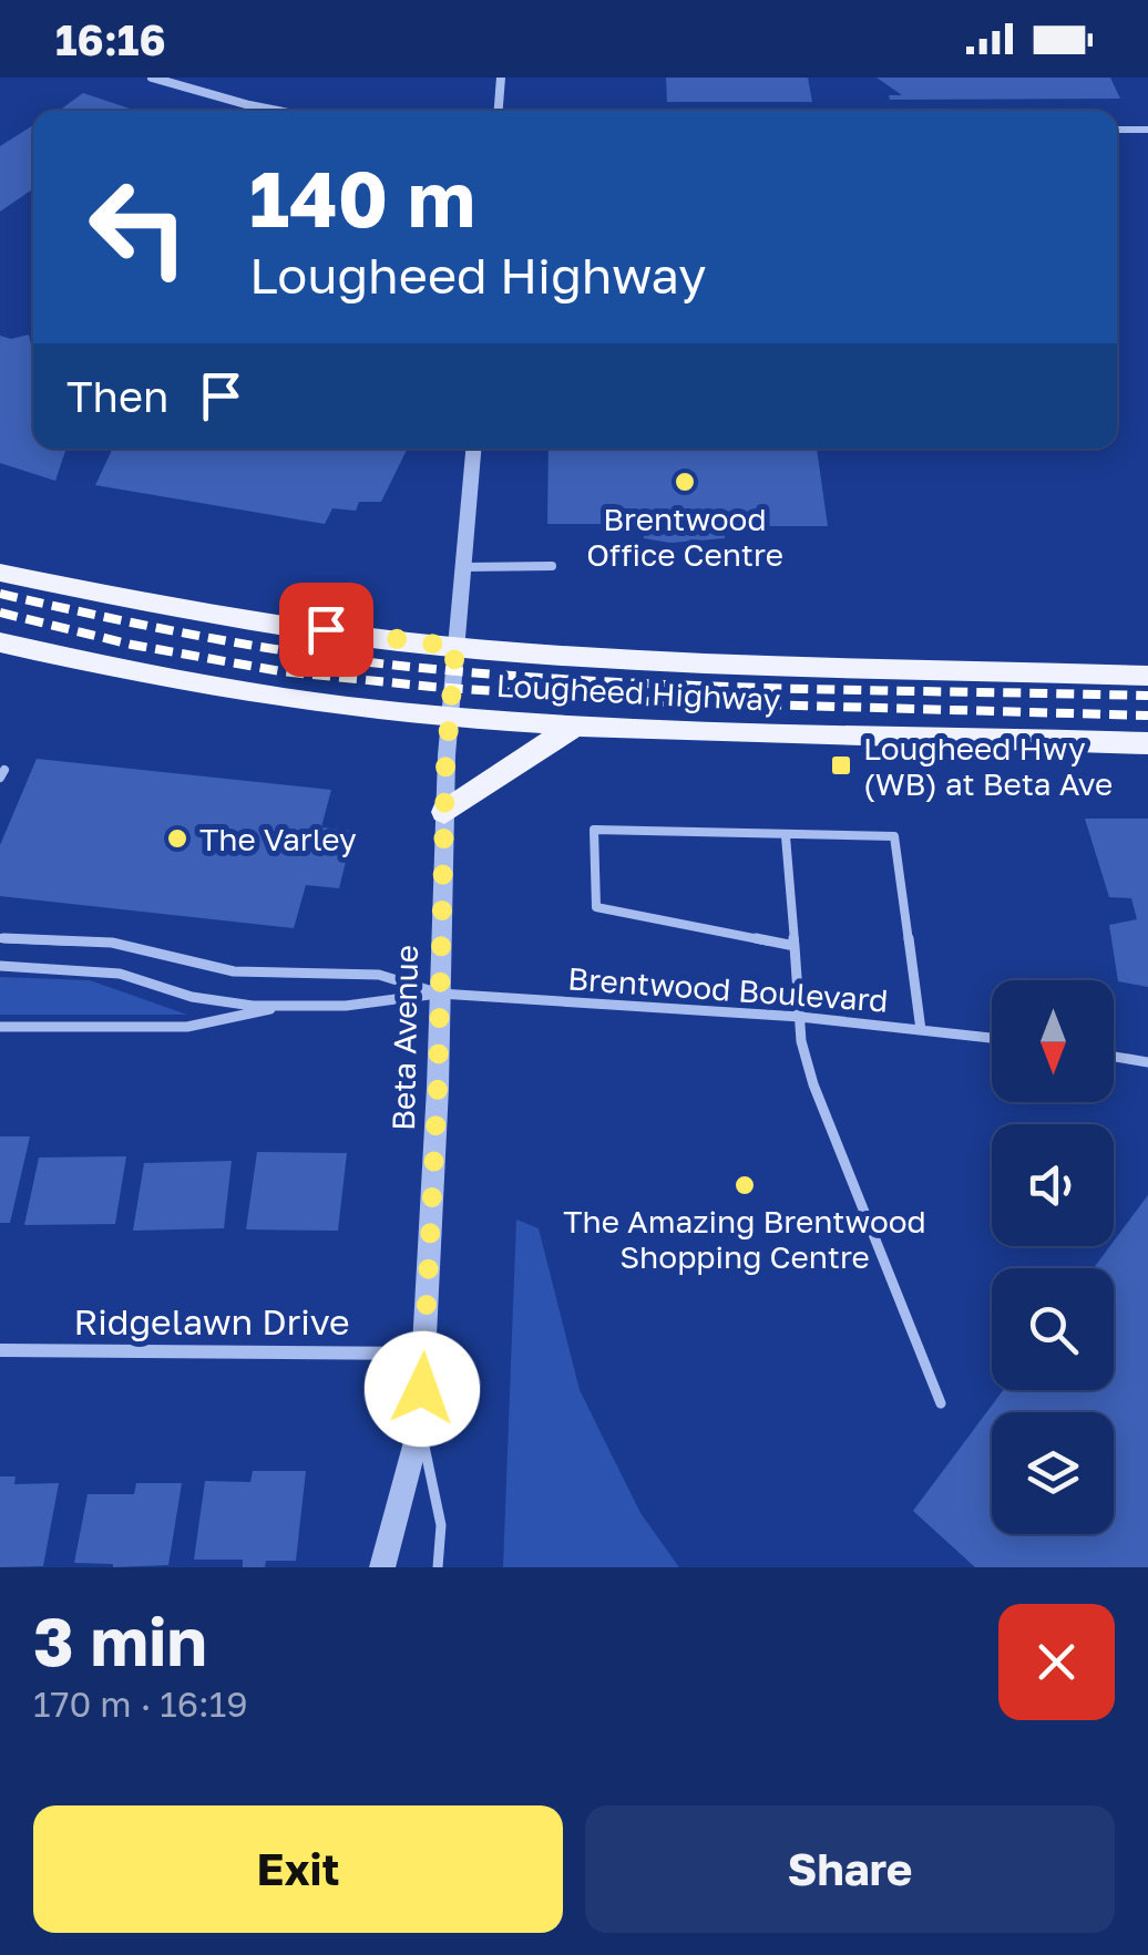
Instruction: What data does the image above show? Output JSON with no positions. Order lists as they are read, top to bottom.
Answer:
{
  "streets": {
    "main road": ["Lougheed Highway"],
    "street": ["Beta Avenue", "Ridgelawn Drive"],
    "lane": ["Brentwood Boulevard"]
  },
  "crossings": [
    ["Lougheed Highway", "Beta Avenue"],
    ["Brentwood Boulevard", "Beta Avenue"],
    ["Beta Avenue", "Ridgelawn Drive"]
  ],
  "places": {
    "other": ["Brentwood Office Centre", "The Varley", "The Amazing Brentwood Shopping Centre"],
    "transit": ["Lougheed Hwy (WB) at Beta Ave"]
  },
  "north": "bottom",
  "page": {
    "status": "16:16",
    "turn": ["140 m", "Lougheed Highway"],
    "then": "Then",
    "heading": ["3 min", "170 m · 16:19"],
    "buttons": ["Exit", "Share"]
  }
}
